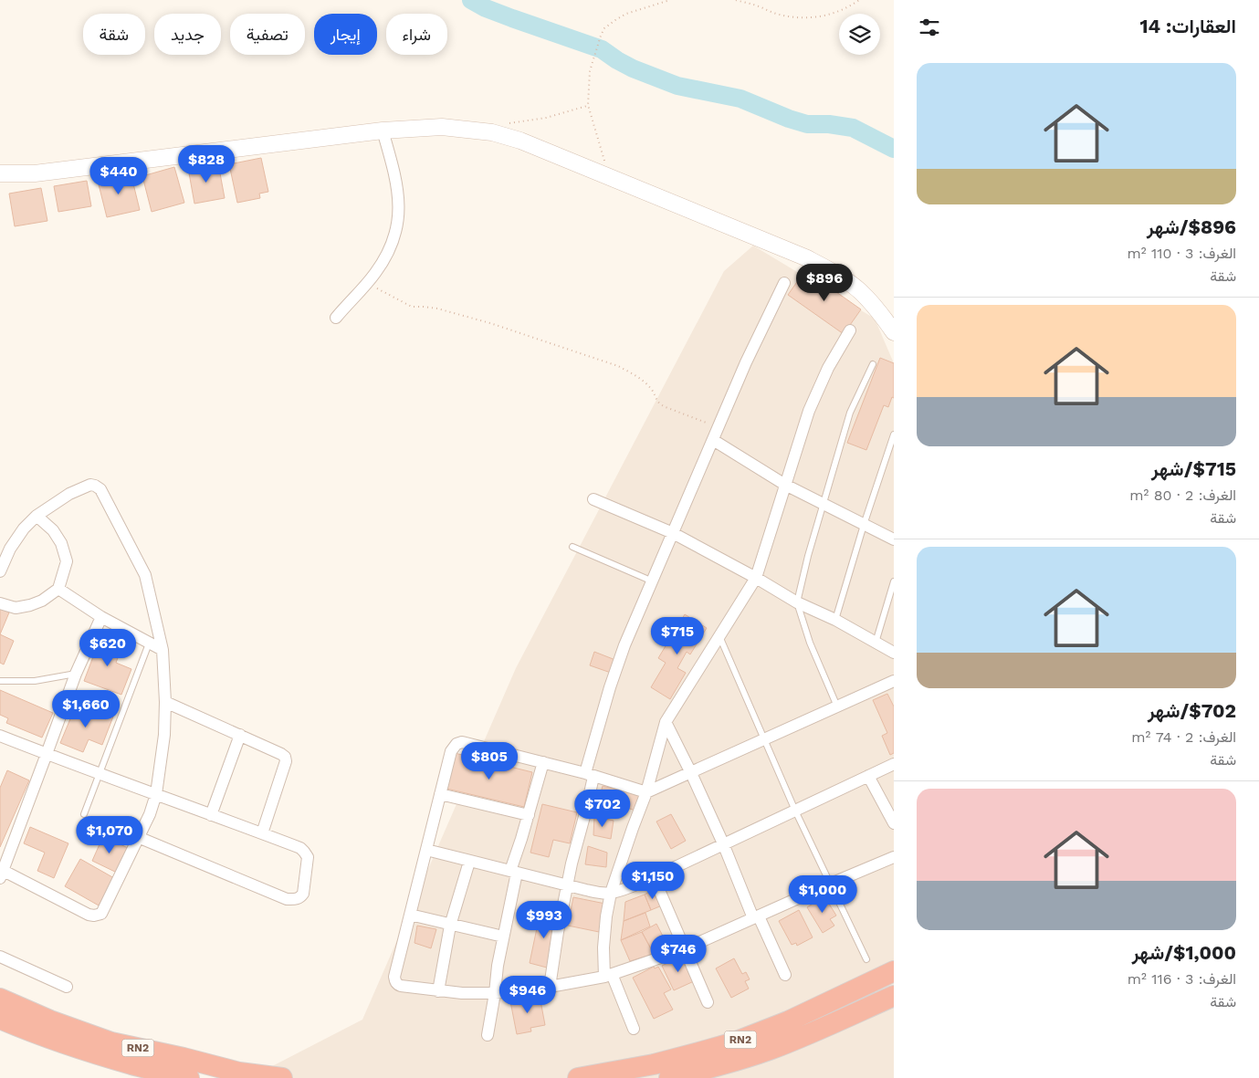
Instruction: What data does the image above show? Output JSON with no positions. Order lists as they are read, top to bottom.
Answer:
{
  "streets": {
    "highway": ["RN2"]
  },
  "page": {
    "heading": "العقارات: 14",
    "chip": [
      "شراء",
      "إيجار",
      "تصفية",
      "جديد",
      "شقة"
    ],
    "list": [
      {
        "name": "$896/شهر",
        "note": "الغرف: 3 · 110 m² · شقة"
      },
      {
        "name": "$715/شهر",
        "note": "الغرف: 2 · 80 m² · شقة"
      },
      {
        "name": "$702/شهر",
        "note": "الغرف: 2 · 74 m² · شقة"
      },
      {
        "name": "$1,000/شهر",
        "note": "الغرف: 3 · 116 m² · شقة"
      }
    ],
    "price": [
      "$828",
      "$440",
      "$896",
      "$715",
      "$620",
      "$1,660",
      "$805",
      "$702",
      "$1,070",
      "$1,150",
      "$1,000",
      "$993",
      "$746",
      "$946"
    ]
  }
}
